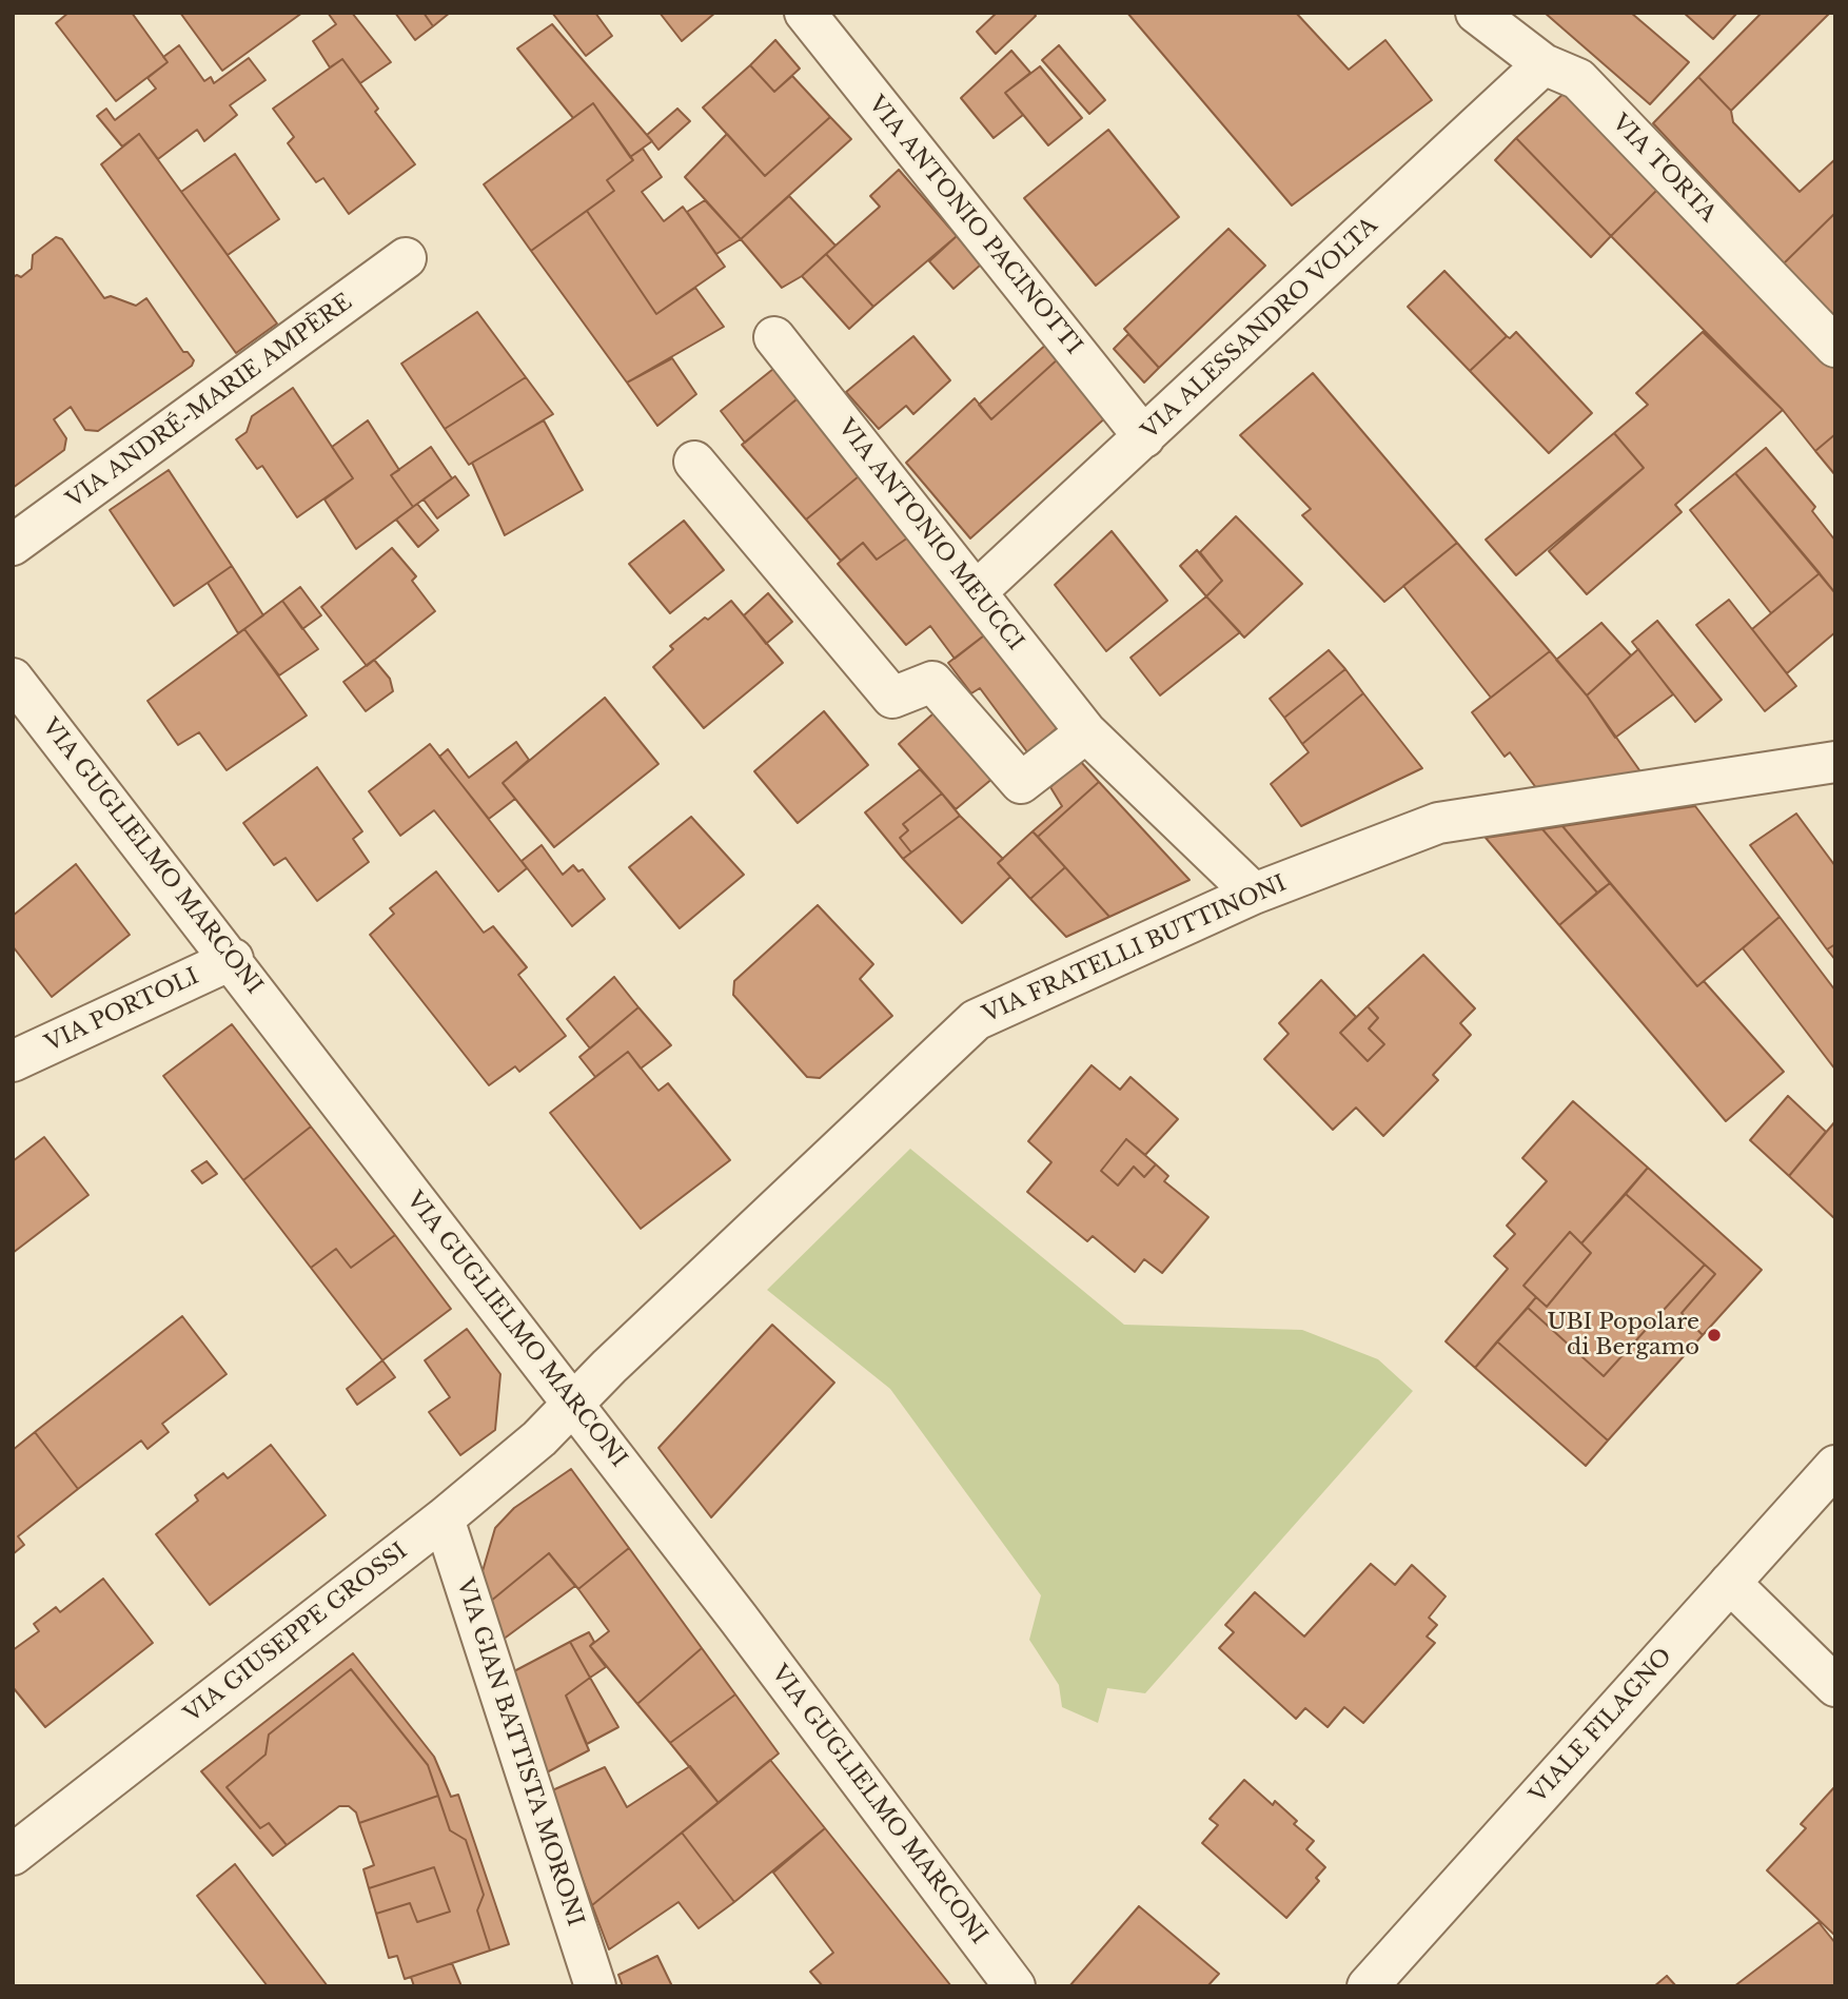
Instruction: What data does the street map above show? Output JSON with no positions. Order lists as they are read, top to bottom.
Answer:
{
  "streets": {
    "street": [
      "VIA TORTA",
      "VIA ANTONIO PACINOTTI",
      "VIA ALESSANDRO VOLTA",
      "VIA ANDRÉ-MARIE AMPÈRE",
      "VIA ANTONIO MEUCCI",
      "VIA GUGLIELMO MARCONI",
      "VIA FRATELLI BUTTINONI",
      "VIA PORTOLI",
      "VIA GIUSEPPE GROSSI",
      "VIALE FILAGNO",
      "VIA GIAN BATTISTA MORONI"
    ]
  },
  "crossings": [
    ["VIA TORTA", "VIA ALESSANDRO VOLTA"],
    ["VIA ANTONIO PACINOTTI", "VIA ALESSANDRO VOLTA"],
    ["VIA ALESSANDRO VOLTA", "VIA ANTONIO MEUCCI"],
    ["VIA ANTONIO MEUCCI", "VIA FRATELLI BUTTINONI"],
    ["VIA GUGLIELMO MARCONI", "VIA FRATELLI BUTTINONI"],
    ["VIA GUGLIELMO MARCONI", "VIA PORTOLI"],
    ["VIA GUGLIELMO MARCONI", "VIA GIUSEPPE GROSSI"],
    ["VIA FRATELLI BUTTINONI", "VIA GIUSEPPE GROSSI"],
    ["VIA GIUSEPPE GROSSI", "VIA GIAN BATTISTA MORONI"]
  ],
  "places": ["UBI Popolare di Bergamo"]
}
